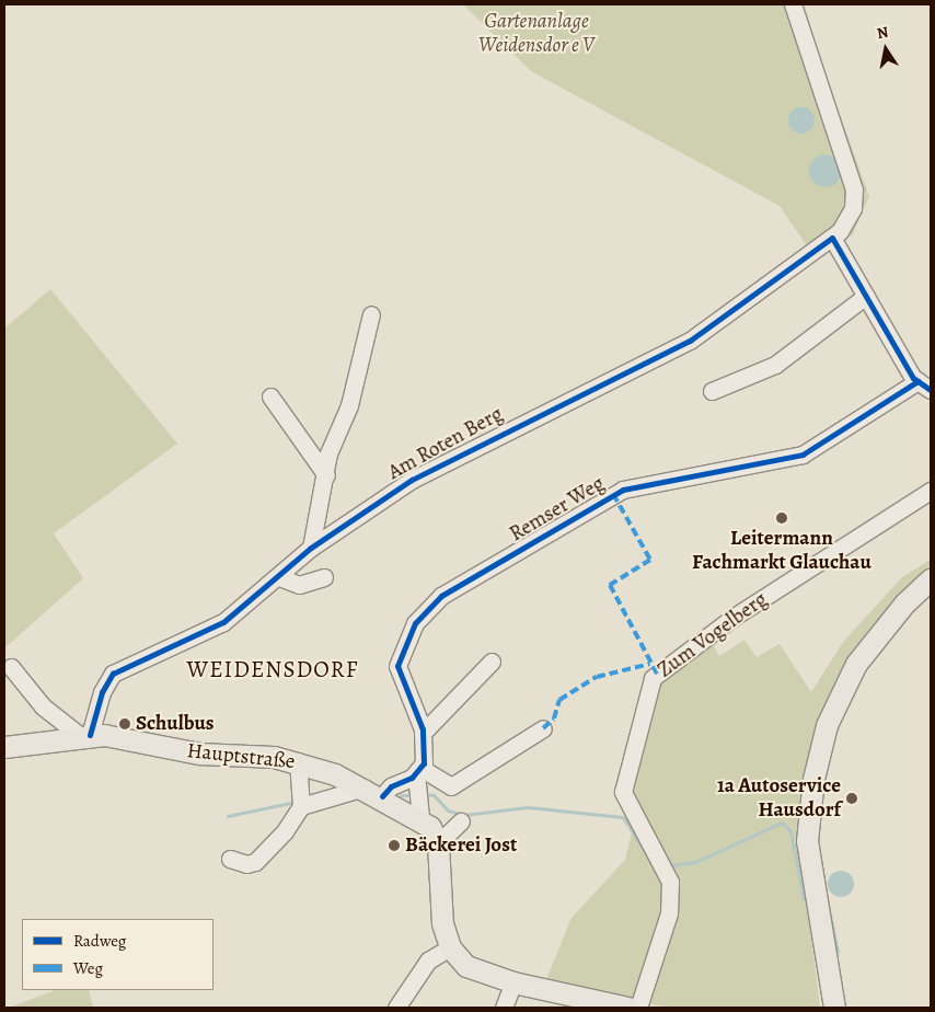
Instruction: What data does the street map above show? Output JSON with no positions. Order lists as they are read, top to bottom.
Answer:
{
  "streets": {
    "main road": ["Hauptstraße"],
    "street": ["Am Roten Berg", "Remser Weg", "Zum Vogelberg"]
  },
  "crossings": [
    ["Am Roten Berg", "Remser Weg"],
    ["Am Roten Berg", "Hauptstraße"],
    ["Remser Weg", "Hauptstraße"]
  ],
  "districts": ["WEIDENSDORF"],
  "parks": ["Gartenanlage Weidensdor e V"],
  "places": [
    "Leitermann Fachmarkt Glauchau",
    "Schulbus",
    "1a Autoservice Hausdorf",
    "Bäckerei Jost"
  ],
  "legend": ["Radweg", "Weg"],
  "north": "top"
}
